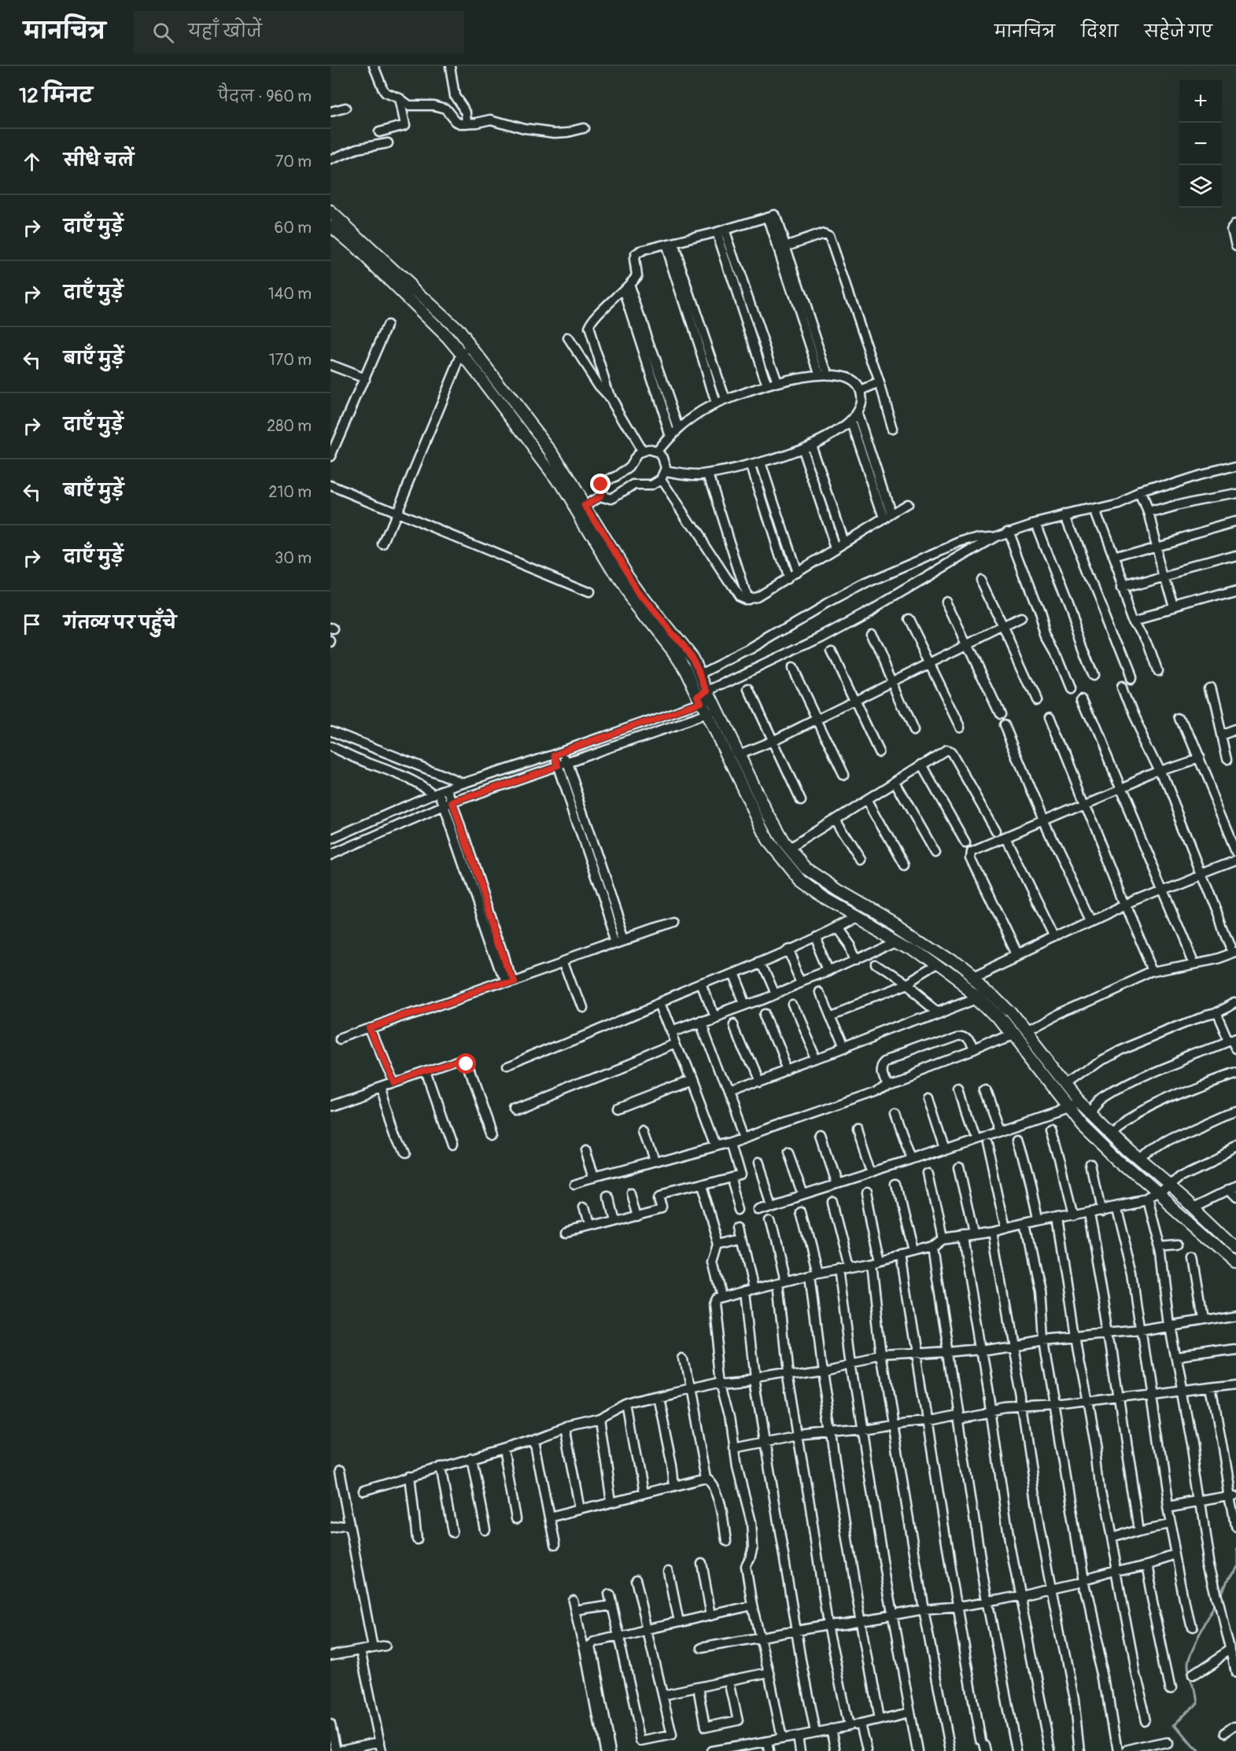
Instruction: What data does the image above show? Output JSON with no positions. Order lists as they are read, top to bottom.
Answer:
{
  "page": {
    "header": "मानचित्र",
    "search": "यहाँ खोजें",
    "nav": ["मानचित्र", "दिशा", "सहेजे गए"],
    "heading": ["12 मिनट", "पैदल · 960 m"],
    "map_buttons": ["+", "−"],
    "list": [
      ["सीधे चलें", "70 m"],
      ["दाएँ मुड़ें", "60 m"],
      ["दाएँ मुड़ें", "140 m"],
      ["बाएँ मुड़ें", "170 m"],
      ["दाएँ मुड़ें", "280 m"],
      ["बाएँ मुड़ें", "210 m"],
      ["दाएँ मुड़ें", "30 m"],
      "गंतव्य पर पहुँचे"
    ]
  }
}
